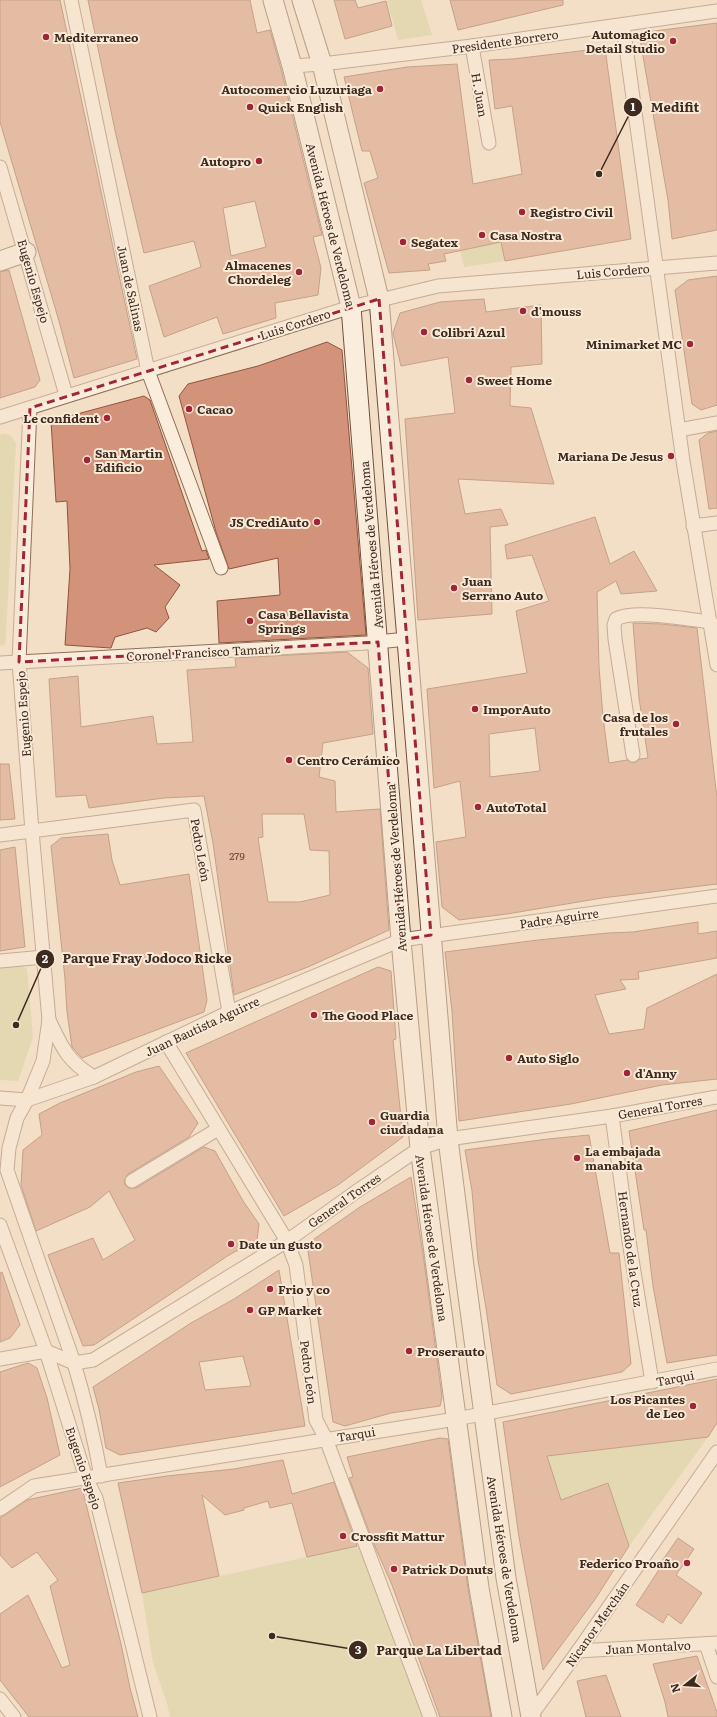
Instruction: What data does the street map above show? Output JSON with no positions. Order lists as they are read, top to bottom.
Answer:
{
  "streets": {
    "main road": ["Avenida Héroes de Verdeloma"],
    "street": [
      "Presidente Borrero",
      "H. Juan",
      "Luis Cordero",
      "Eugenio Espejo",
      "Juan de Salinas",
      "Coronel Francisco Tamariz",
      "Pedro León",
      "Padre Aguirre",
      "Juan Bautista Aguirre",
      "General Torres",
      "Hernando de la Cruz",
      "Tarqui",
      "Nicanor Merchán",
      "Juan Montalvo"
    ]
  },
  "crossings": [
    ["Presidente Borrero", "H. Juan"],
    ["Presidente Borrero", "Avenida Héroes de Verdeloma"],
    ["Avenida Héroes de Verdeloma", "Luis Cordero"],
    ["Avenida Héroes de Verdeloma", "Coronel Francisco Tamariz"],
    ["Avenida Héroes de Verdeloma", "Padre Aguirre"],
    ["Avenida Héroes de Verdeloma", "Juan Bautista Aguirre"],
    ["Avenida Héroes de Verdeloma", "General Torres"],
    ["Avenida Héroes de Verdeloma", "Tarqui"],
    ["Avenida Héroes de Verdeloma", "Nicanor Merchán"],
    ["Luis Cordero", "Eugenio Espejo"],
    ["Luis Cordero", "Juan de Salinas"],
    ["Eugenio Espejo", "Coronel Francisco Tamariz"],
    ["Eugenio Espejo", "Pedro León"],
    ["Eugenio Espejo", "Juan Bautista Aguirre"],
    ["Eugenio Espejo", "General Torres"],
    ["Eugenio Espejo", "Tarqui"],
    ["Pedro León", "Juan Bautista Aguirre"],
    ["Pedro León", "General Torres"],
    ["Pedro León", "Tarqui"],
    ["Padre Aguirre", "Juan Bautista Aguirre"],
    ["General Torres", "Hernando de la Cruz"],
    ["Hernando de la Cruz", "Tarqui"],
    ["Nicanor Merchán", "Juan Montalvo"]
  ],
  "places": [
    "Mediterraneo",
    "Automagico Detail Studio",
    "Autocomercio Luzuriaga",
    "Quick English",
    "Autopro",
    "Medifit",
    "Registro Civil",
    "Casa Nostra",
    "Segatex",
    "Almacenes Chordeleg",
    "d'mouss",
    "Colibri Azul",
    "Minimarket MC",
    "Sweet Home",
    "Cacao",
    "Le confident",
    "Mariana De Jesus",
    "San Martin Edificio",
    "JS CrediAuto",
    "Juan Serrano Auto",
    "Casa Bellavista Springs",
    "ImporAuto",
    "Casa de los frutales",
    "Centro Cerámico",
    "AutoTotal",
    "The Good Place",
    "Parque Fray Jodoco Ricke",
    "Auto Siglo",
    "d'Anny",
    "Guardia ciudadana",
    "La embajada manabita",
    "Date un gusto",
    "Frio y co",
    "GP Market",
    "Proserauto",
    "Los Picantes de Leo",
    "Crossfit Mattur",
    "Federico Proaño",
    "Patrick Donuts",
    "Parque La Libertad"
  ],
  "house_numbers": ["279"],
  "north": "left"
}
